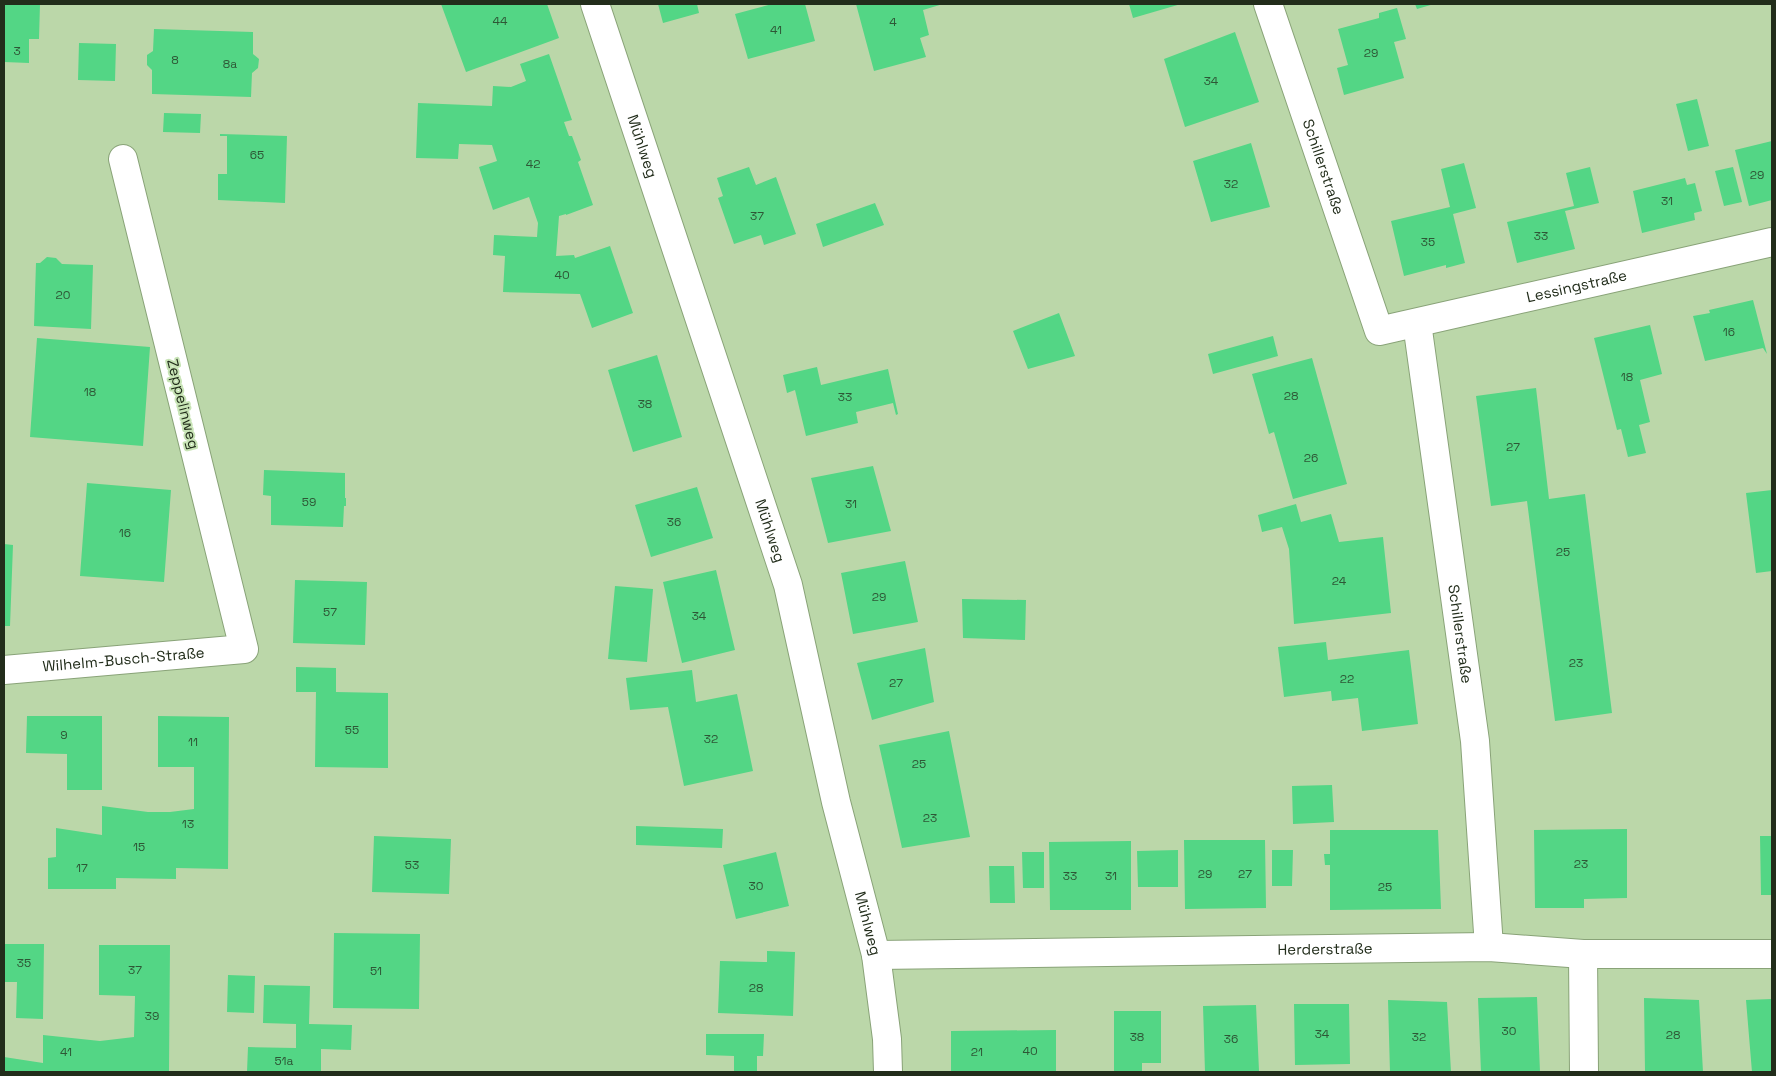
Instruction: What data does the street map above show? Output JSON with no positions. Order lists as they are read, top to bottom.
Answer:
{
  "streets": {
    "street": [
      "Mühlweg",
      "Schillerstraße",
      "Lessingstraße",
      "Zeppelinweg",
      "Wilhelm-Busch-Straße",
      "Herderstraße"
    ]
  },
  "crossings": [
    ["Mühlweg", "Herderstraße"],
    ["Schillerstraße", "Lessingstraße"],
    ["Schillerstraße", "Herderstraße"],
    ["Zeppelinweg", "Wilhelm-Busch-Straße"]
  ],
  "house_numbers": [
    "44",
    "4",
    "41",
    "3",
    "29",
    "8",
    "8a",
    "34",
    "65",
    "42",
    "29",
    "32",
    "31",
    "37",
    "33",
    "35",
    "40",
    "20",
    "16",
    "18",
    "18",
    "28",
    "33",
    "38",
    "27",
    "26",
    "59",
    "31",
    "36",
    "16",
    "25",
    "24",
    "29",
    "57",
    "34",
    "23",
    "22",
    "27",
    "55",
    "9",
    "32",
    "11",
    "25",
    "23",
    "13",
    "15",
    "23",
    "53",
    "17",
    "29",
    "27",
    "33",
    "31",
    "30",
    "25",
    "35",
    "37",
    "51",
    "28",
    "39",
    "30",
    "34",
    "28",
    "38",
    "32",
    "36",
    "40",
    "41",
    "21",
    "51a"
  ]
}
